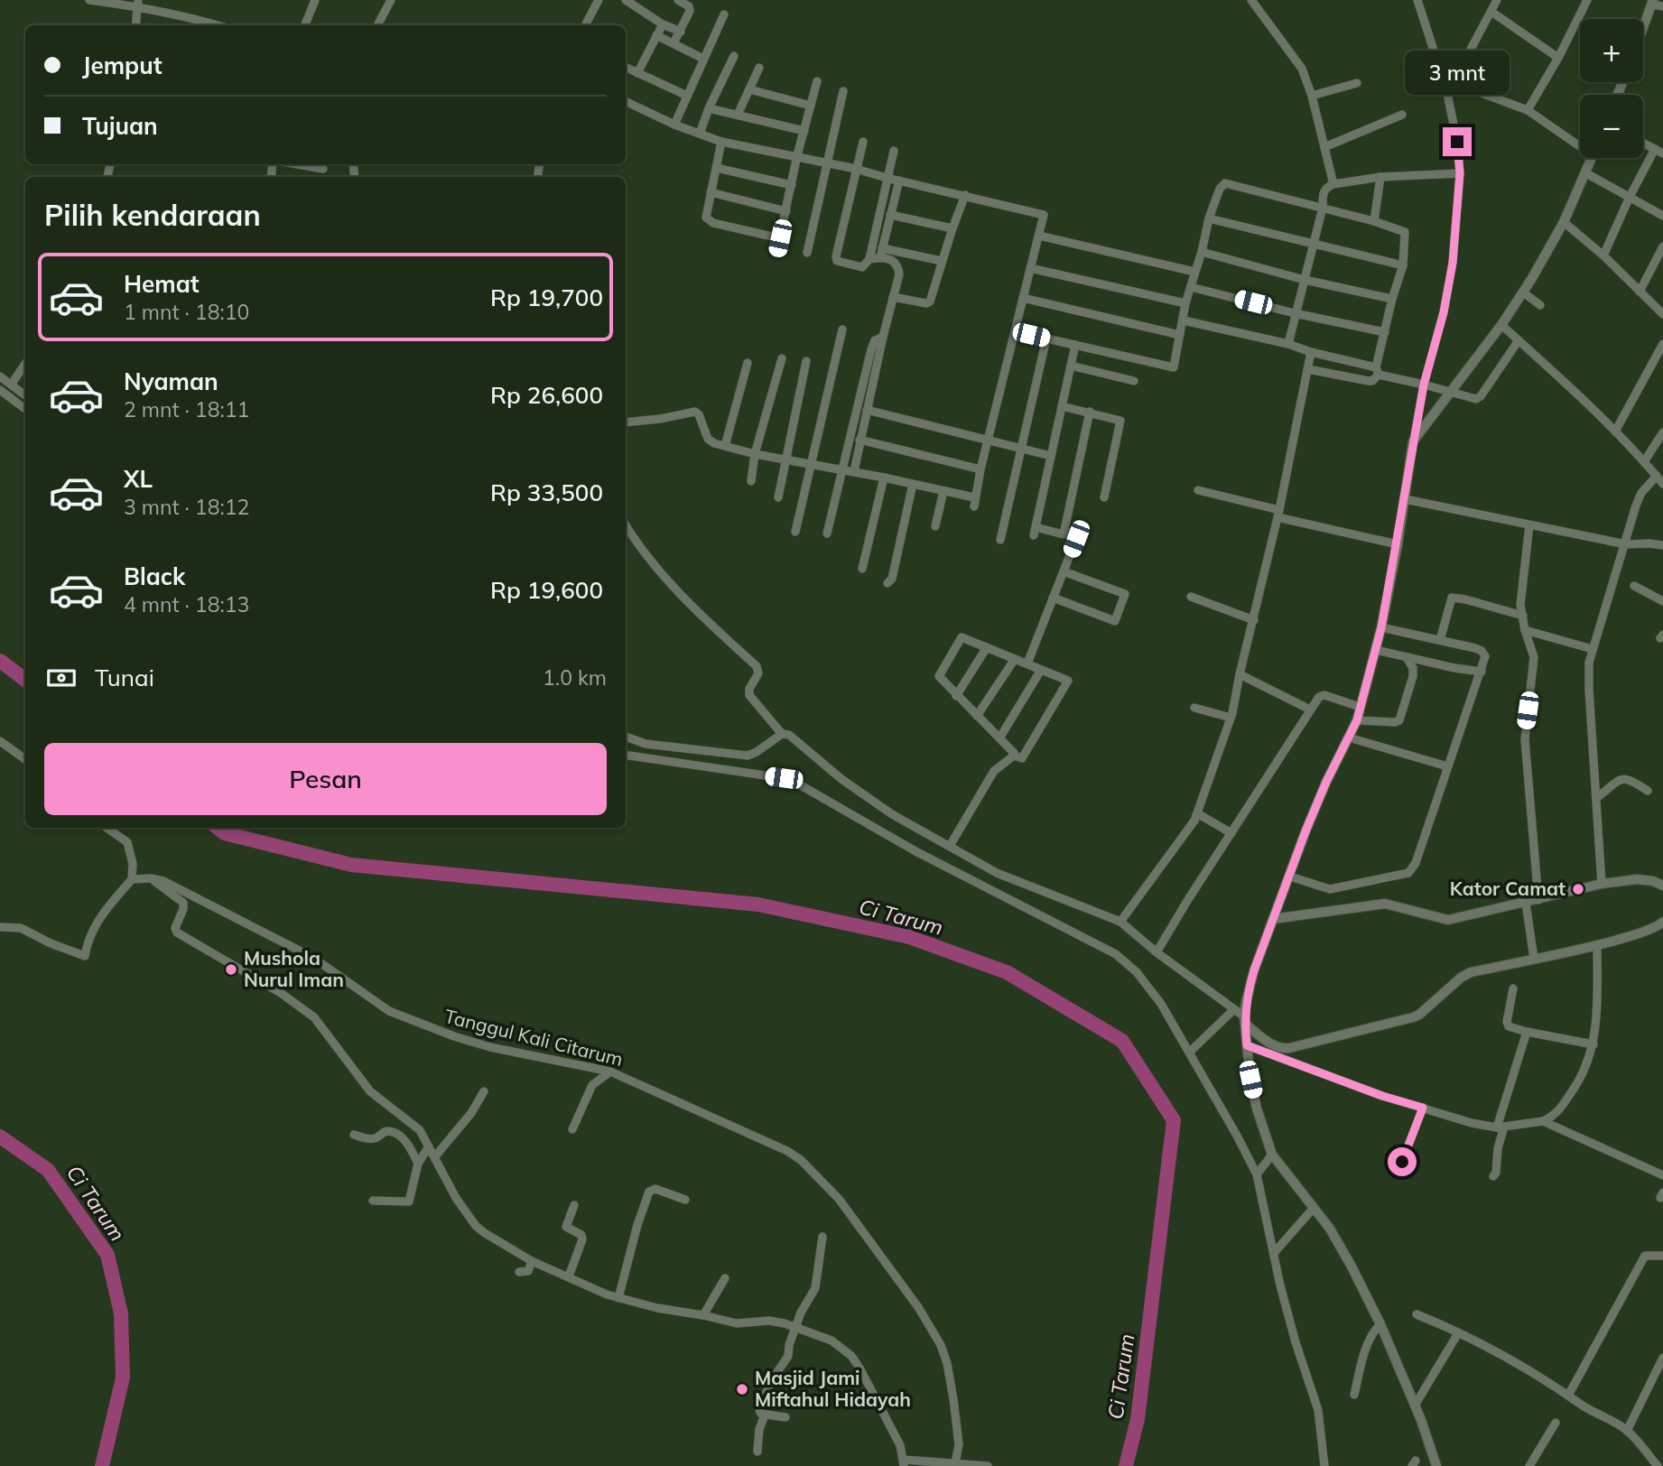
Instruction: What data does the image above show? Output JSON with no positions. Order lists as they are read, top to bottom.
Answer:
{
  "streets": {
    "street": ["Tanggul Kali Citarum"]
  },
  "water": ["Ci Tarum"],
  "places": ["Kator Camat", "Mushola Nurul Iman", "Masjid Jami Miftahul Hidayah"],
  "page": {
    "map_buttons": ["+", "−"],
    "banner": ["Jemput", "Tujuan"],
    "bubble": "3 mnt",
    "heading": "Pilih kendaraan",
    "list": [
      {
        "name": "Hemat",
        "note": "1 mnt · 18:10",
        "value": "Rp 19,700"
      },
      {
        "name": "Nyaman",
        "note": "2 mnt · 18:11",
        "value": "Rp 26,600"
      },
      {
        "name": "XL",
        "note": "3 mnt · 18:12",
        "value": "Rp 33,500"
      },
      {
        "name": "Black",
        "note": "4 mnt · 18:13",
        "value": "Rp 19,600"
      }
    ],
    "pay": ["Tunai", "1.0 km"],
    "buttons": "Pesan"
  }
}
